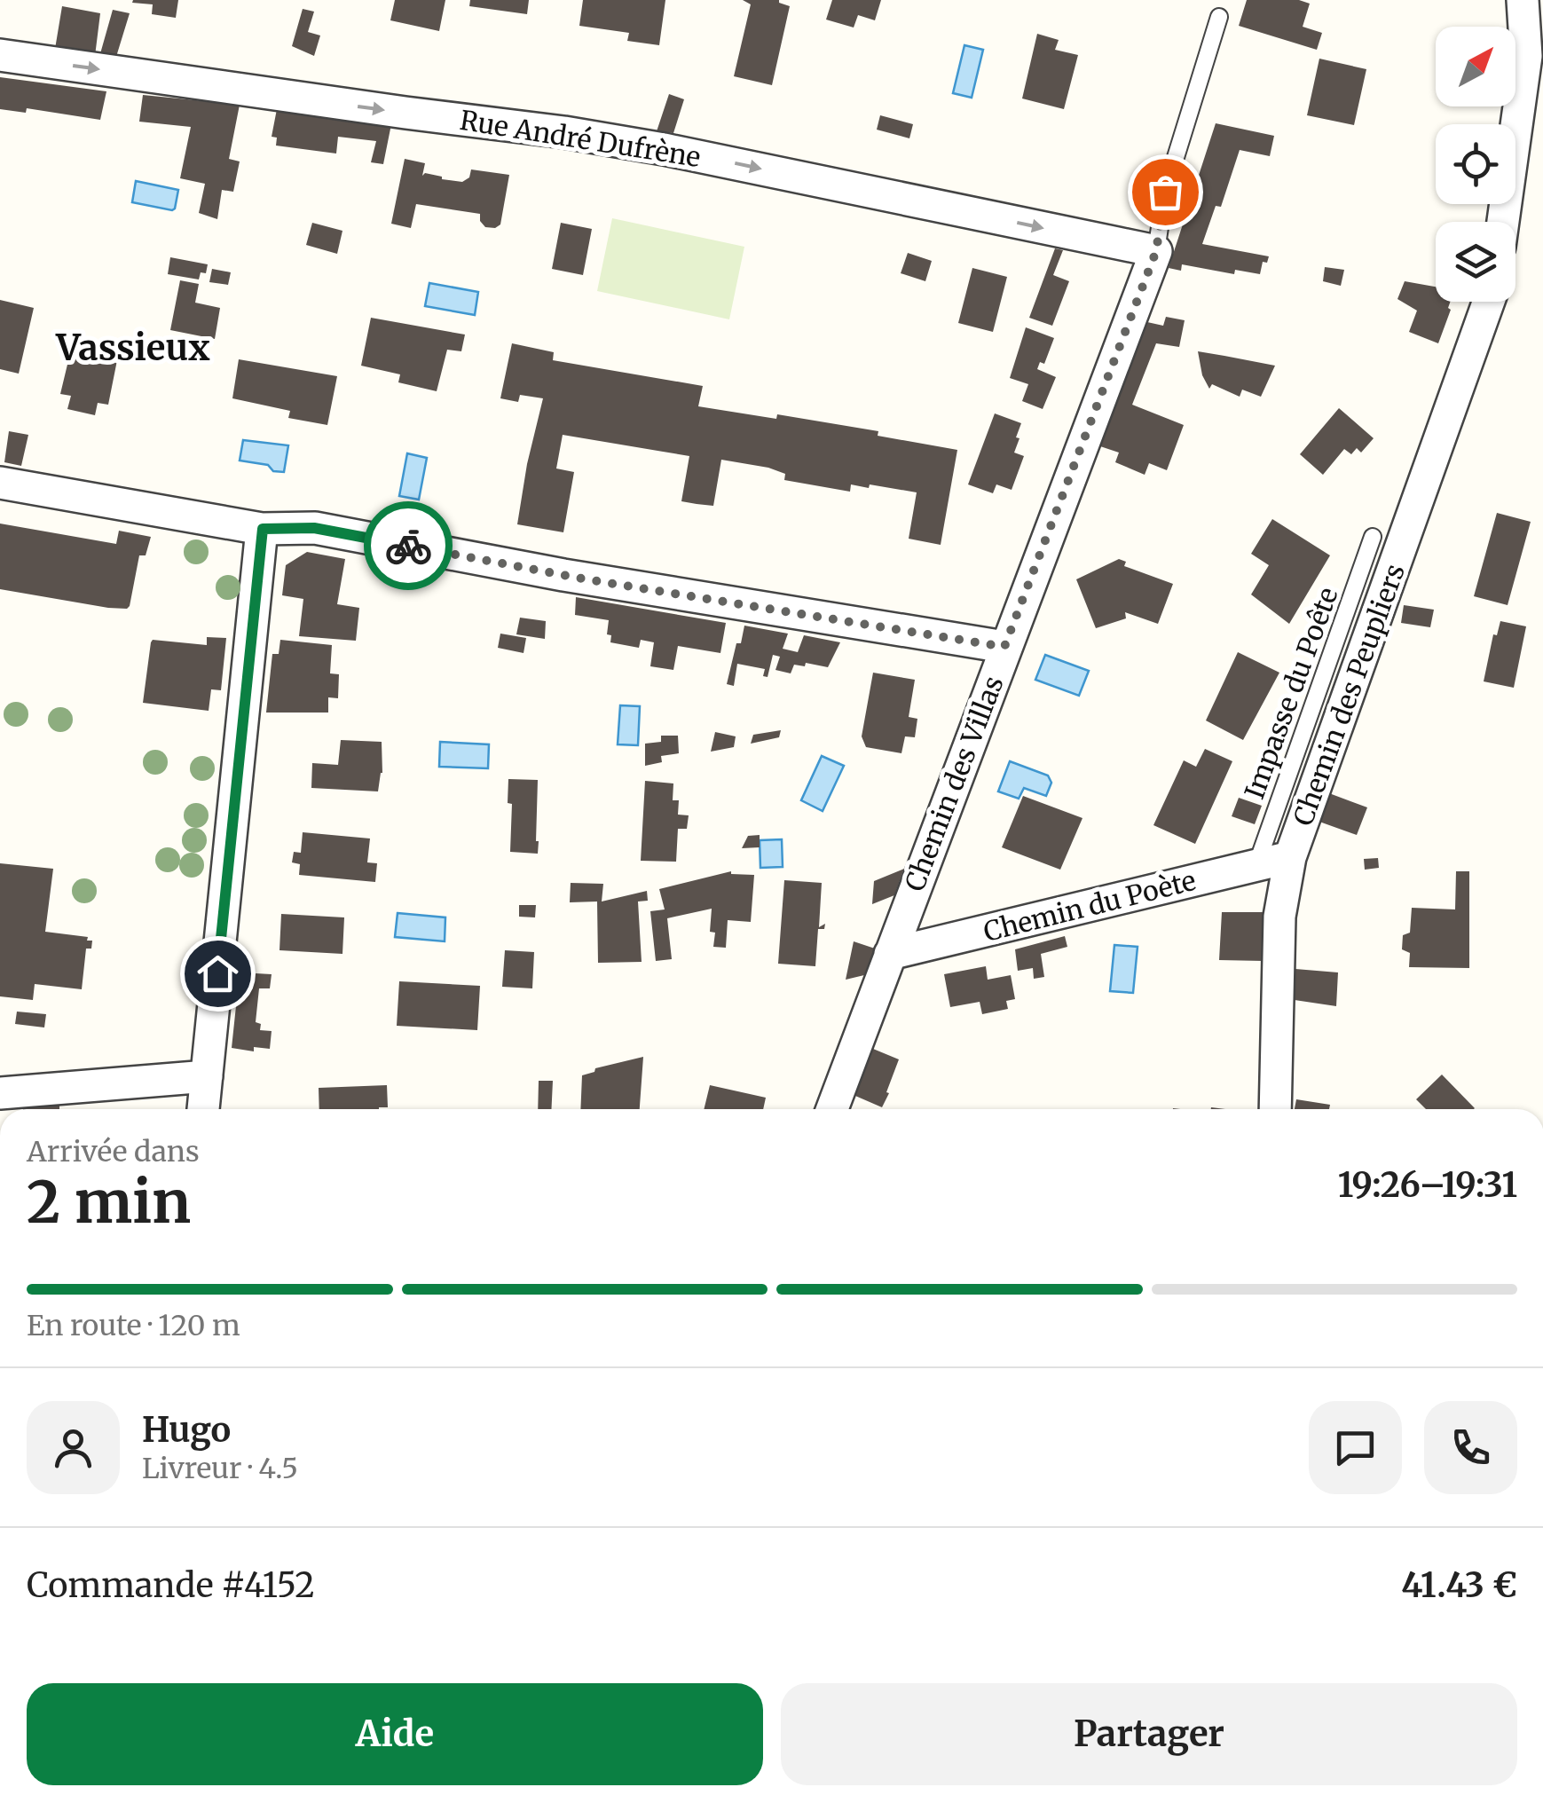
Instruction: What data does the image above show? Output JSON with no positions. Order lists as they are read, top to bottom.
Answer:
{
  "streets": {
    "street": [
      "Rue André Dufrène",
      "Chemin des Peupliers",
      "Chemin des Villas",
      "Chemin du Poète"
    ],
    "lane": ["Impasse du Poête"]
  },
  "crossings": [
    ["Rue André Dufrène", "Chemin des Villas"],
    ["Impasse du Poête", "Chemin du Poète"],
    ["Chemin des Peupliers", "Chemin du Poète"],
    ["Chemin des Villas", "Chemin du Poète"]
  ],
  "one_way": ["Rue André Dufrène"],
  "districts": ["Vassieux"],
  "north": "top right",
  "page": {
    "heading": ["2 min", "Arrivée dans", "19:26–19:31"],
    "panel": [
      "Hugo",
      "Livreur · 4.5",
      "Commande #4152",
      "41.43 €"
    ],
    "bar": "En route · 120 m",
    "buttons": ["Aide", "Partager"]
  }
}
